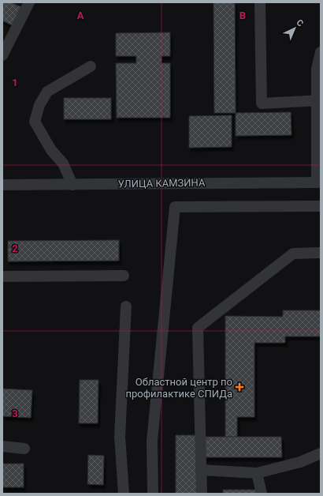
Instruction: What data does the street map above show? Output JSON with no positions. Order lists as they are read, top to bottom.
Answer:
{
  "streets": {
    "street": ["УЛИЦА КАМЗИНА"]
  },
  "places": {
    "health": ["Областной центр по профилактике СПИДа"]
  },
  "north": "top right",
  "grid": {
    "columns": ["A", "B"],
    "rows": ["1", "2", "3"]
  }
}
